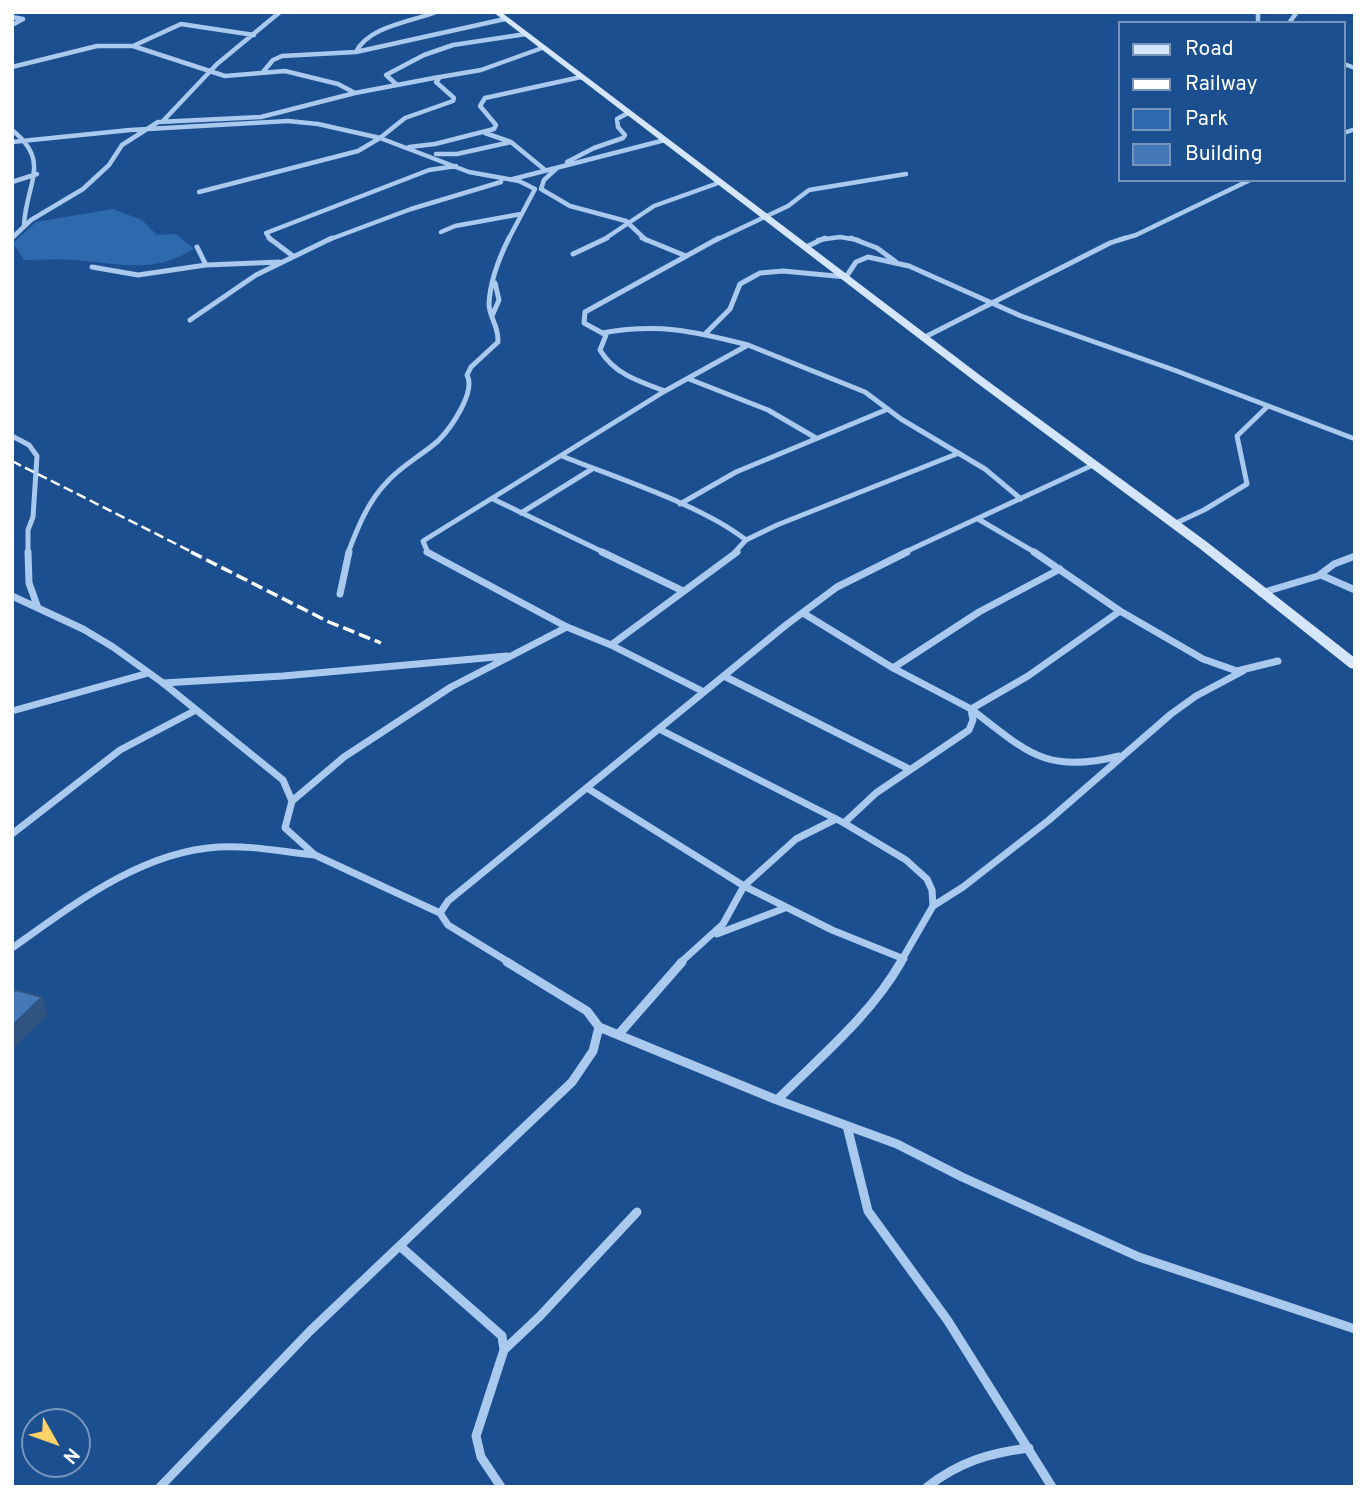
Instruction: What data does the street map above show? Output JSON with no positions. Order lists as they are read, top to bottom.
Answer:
{
  "legend": [
    "Road",
    "Railway",
    "Park",
    "Building"
  ],
  "north": "bottom right"
}
